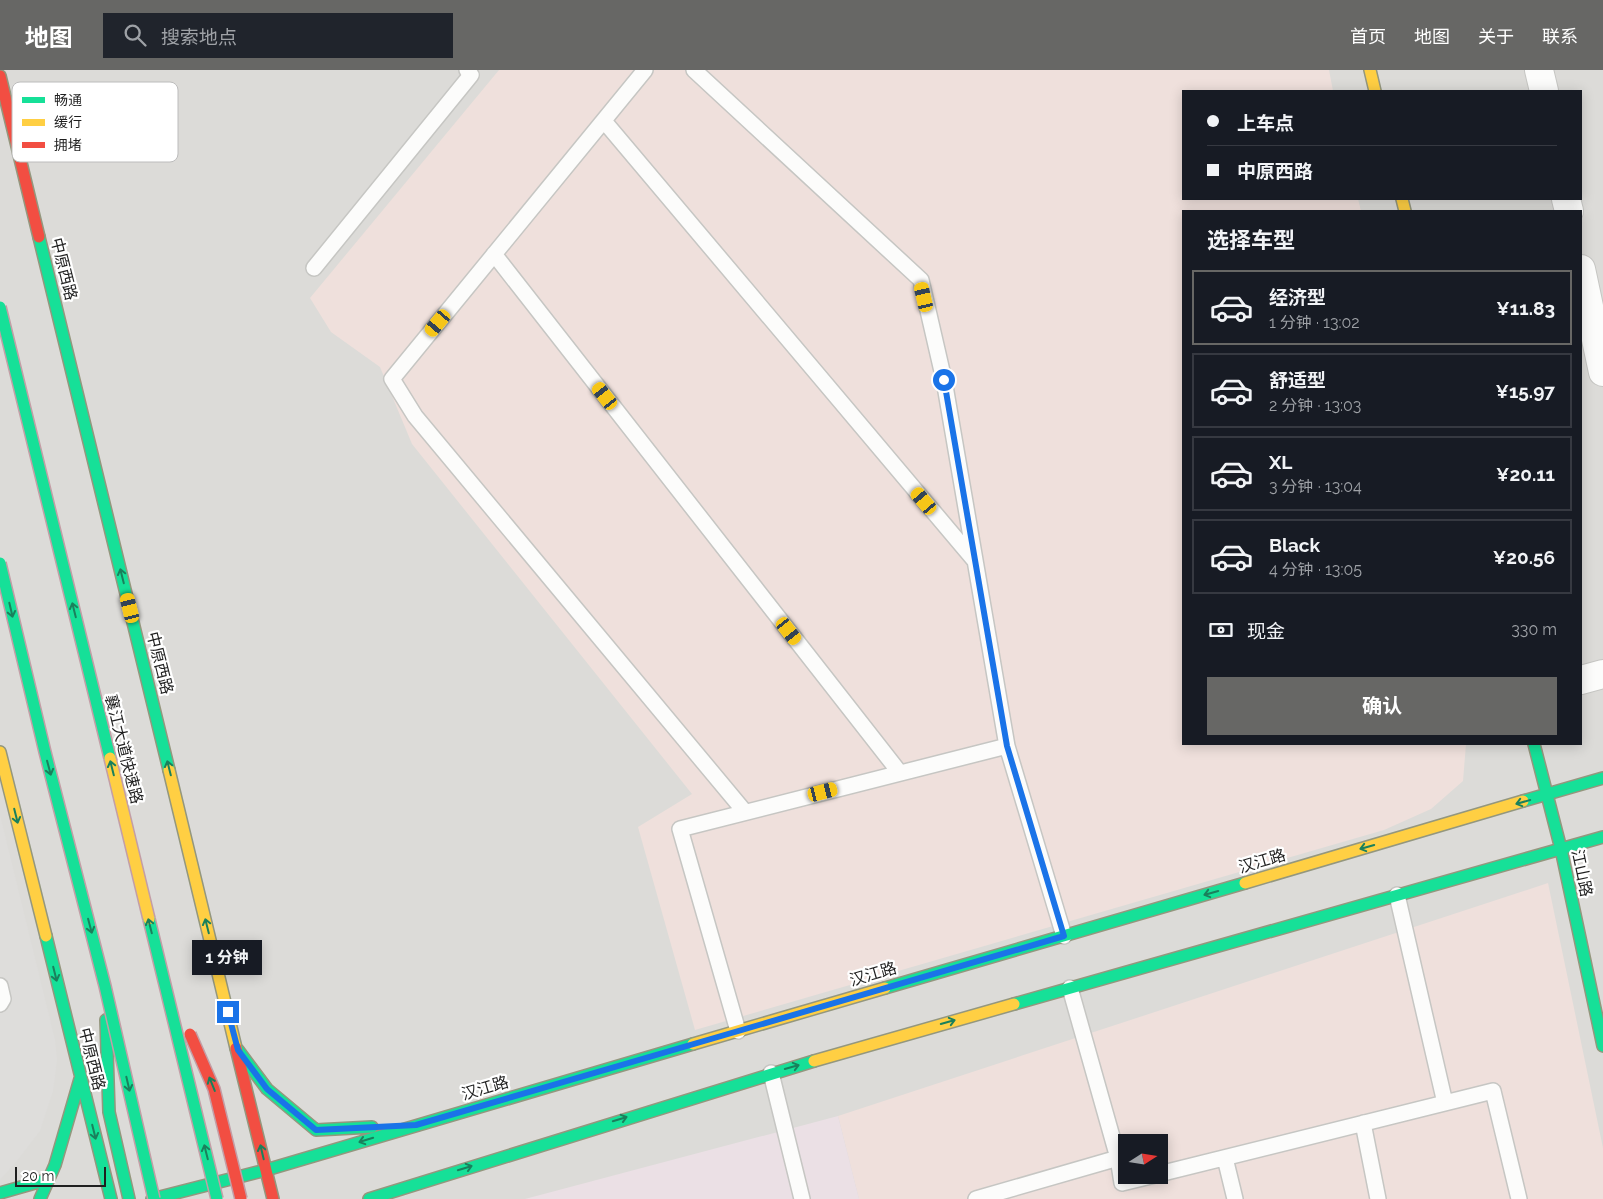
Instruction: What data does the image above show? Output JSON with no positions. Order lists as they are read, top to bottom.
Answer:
{
  "streets": {
    "main road": [
      "中原西路",
      "襄江大道快速路",
      "汉江路",
      "江山路"
    ]
  },
  "crossings": [
    ["中原西路", "汉江路"],
    ["汉江路", "江山路"]
  ],
  "legend": ["畅通", "缓行", "拥堵"],
  "scale_bar": "20 m",
  "north": "right",
  "page": {
    "header": "地图",
    "search": "搜索地点",
    "nav": [
      "首页",
      "地图",
      "关于",
      "联系"
    ],
    "banner": ["上车点", "中原西路"],
    "heading": "选择车型",
    "list": [
      {
        "name": "经济型",
        "note": "1 分钟 · 13:02",
        "value": "¥11.83"
      },
      {
        "name": "舒适型",
        "note": "2 分钟 · 13:03",
        "value": "¥15.97"
      },
      {
        "name": "XL",
        "note": "3 分钟 · 13:04",
        "value": "¥20.11"
      },
      {
        "name": "Black",
        "note": "4 分钟 · 13:05",
        "value": "¥20.56"
      }
    ],
    "pay": ["现金", "330 m"],
    "buttons": "确认",
    "bubble": "1 分钟",
    "scale": "20 m"
  }
}
